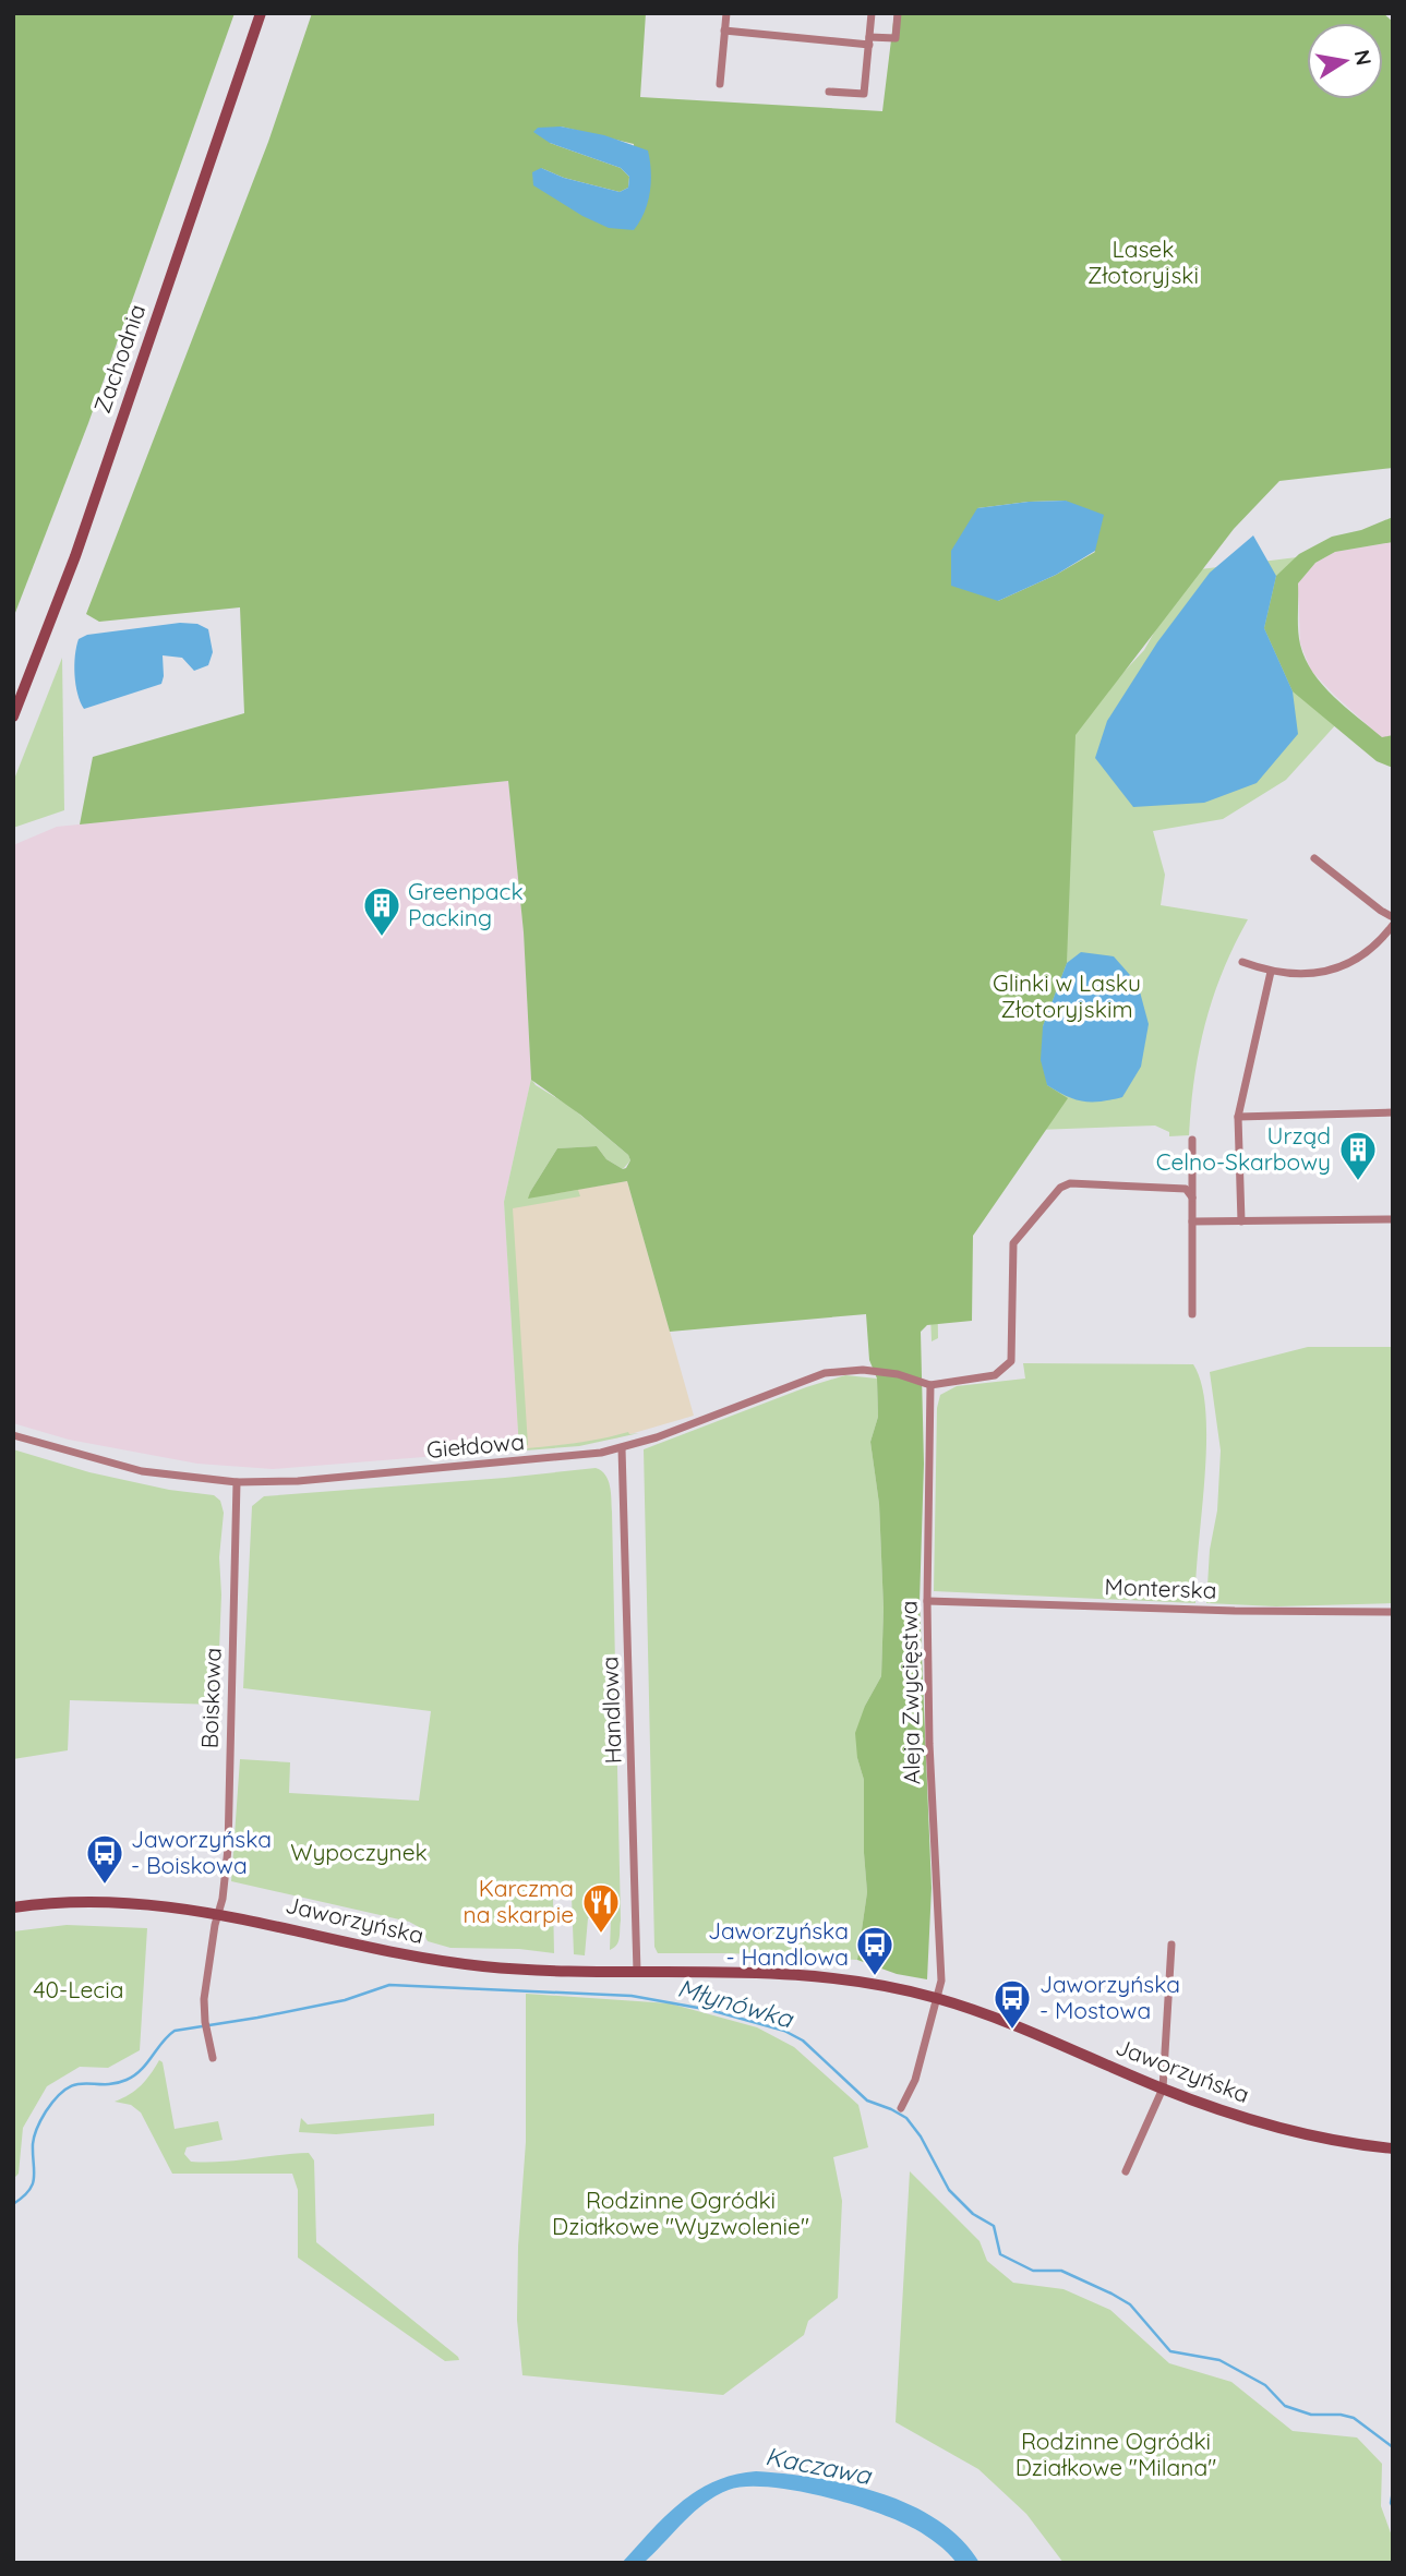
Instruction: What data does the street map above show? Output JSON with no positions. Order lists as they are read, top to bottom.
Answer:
{
  "streets": {
    "street": [
      "Zachodnia",
      "Giełdowa",
      "Monterska",
      "Aleja Zwycięstwa",
      "Boiskowa",
      "Handlowa",
      "Jaworzyńska"
    ]
  },
  "crossings": [
    ["Giełdowa", "Aleja Zwycięstwa"],
    ["Giełdowa", "Boiskowa"],
    ["Giełdowa", "Handlowa"],
    ["Monterska", "Aleja Zwycięstwa"],
    ["Aleja Zwycięstwa", "Jaworzyńska"],
    ["Boiskowa", "Jaworzyńska"],
    ["Handlowa", "Jaworzyńska"]
  ],
  "water": ["Młynówka", "Kaczawa"],
  "parks": [
    "Lasek Złotoryjski",
    "Glinki w Lasku Złotoryjskim",
    "Wypoczynek",
    "40-Lecia",
    "Rodzinne Ogródki Działkowe \"Wyzwolenie\"",
    "Rodzinne Ogródki Działkowe \"Milana\""
  ],
  "places": {
    "building": ["Greenpack Packing", "Urząd Celno-Skarbowy"],
    "bus stop": ["Jaworzyńska - Boiskowa", "Jaworzyńska - Handlowa", "Jaworzyńska - Mostowa"],
    "restaurant": ["Karczma na skarpie"]
  },
  "north": "right"
}
